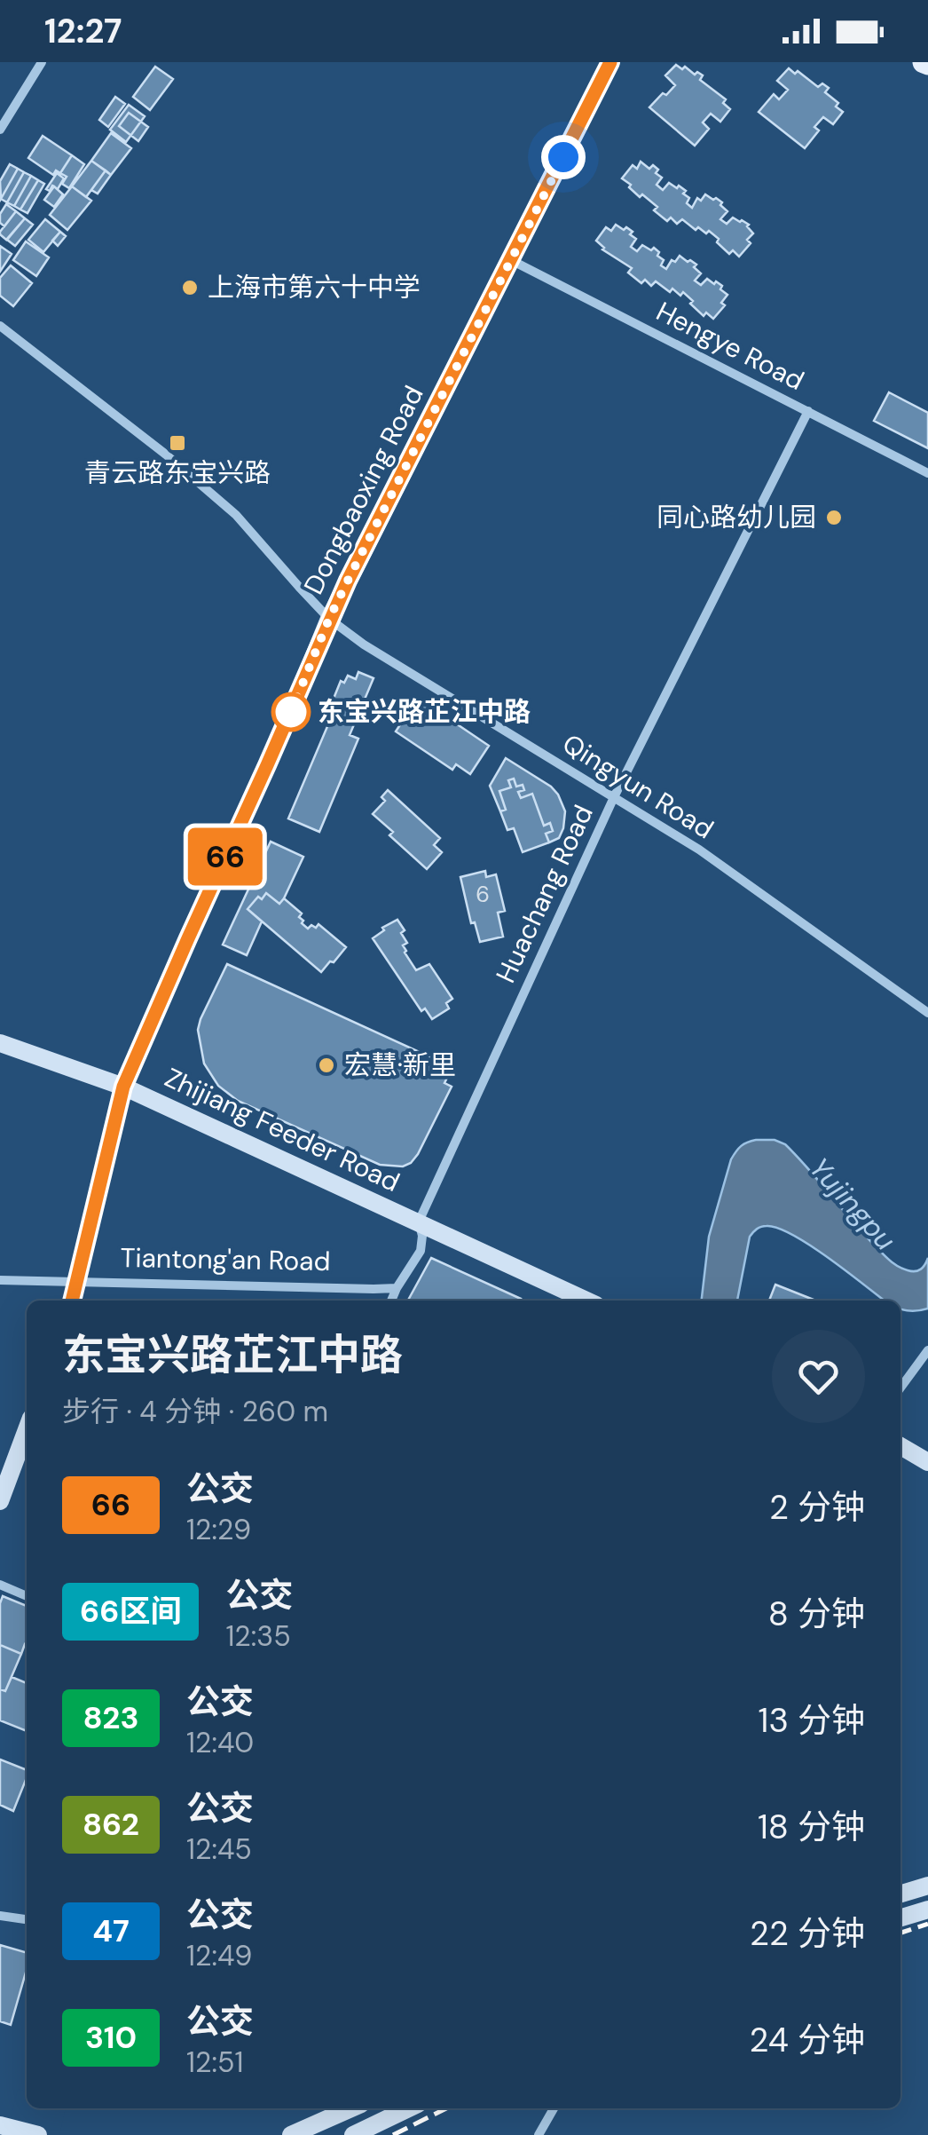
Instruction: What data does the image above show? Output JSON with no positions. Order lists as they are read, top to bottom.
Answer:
{
  "streets": {
    "street": [
      "Hengye Road",
      "Dongbaoxing Road",
      "Qingyun Road",
      "Huachang Road",
      "Zhijiang Feeder Road",
      "Tiantong'an Road"
    ]
  },
  "crossings": [
    ["Hengye Road", "Dongbaoxing Road"],
    ["Hengye Road", "Huachang Road"],
    ["Dongbaoxing Road", "Qingyun Road"],
    ["Dongbaoxing Road", "Zhijiang Feeder Road"],
    ["Dongbaoxing Road", "Tiantong'an Road"],
    ["Qingyun Road", "Huachang Road"],
    ["Huachang Road", "Zhijiang Feeder Road"],
    ["Huachang Road", "Tiantong'an Road"]
  ],
  "water": ["Yujingpu"],
  "places": {
    "other": [
      "上海市第六十中学",
      "同心路幼儿园",
      "东宝兴路芷江中路",
      "宏慧·新里"
    ],
    "transit": ["青云路东宝兴路"]
  },
  "lines": ["bus line 66"],
  "house_numbers": ["6"],
  "page": {
    "status": "12:27",
    "on_map": "66",
    "heading": ["东宝兴路芷江中路", "步行 · 4 分钟 · 260 m"],
    "list": [
      {
        "mark": "66",
        "name": "公交",
        "note": "12:29",
        "value": "2 分钟"
      },
      {
        "mark": "66区间",
        "name": "公交",
        "note": "12:35",
        "value": "8 分钟"
      },
      {
        "mark": "823",
        "name": "公交",
        "note": "12:40",
        "value": "13 分钟"
      },
      {
        "mark": "862",
        "name": "公交",
        "note": "12:45",
        "value": "18 分钟"
      },
      {
        "mark": "47",
        "name": "公交",
        "note": "12:49",
        "value": "22 分钟"
      },
      {
        "mark": "310",
        "name": "公交",
        "note": "12:51",
        "value": "24 分钟"
      }
    ]
  }
}
